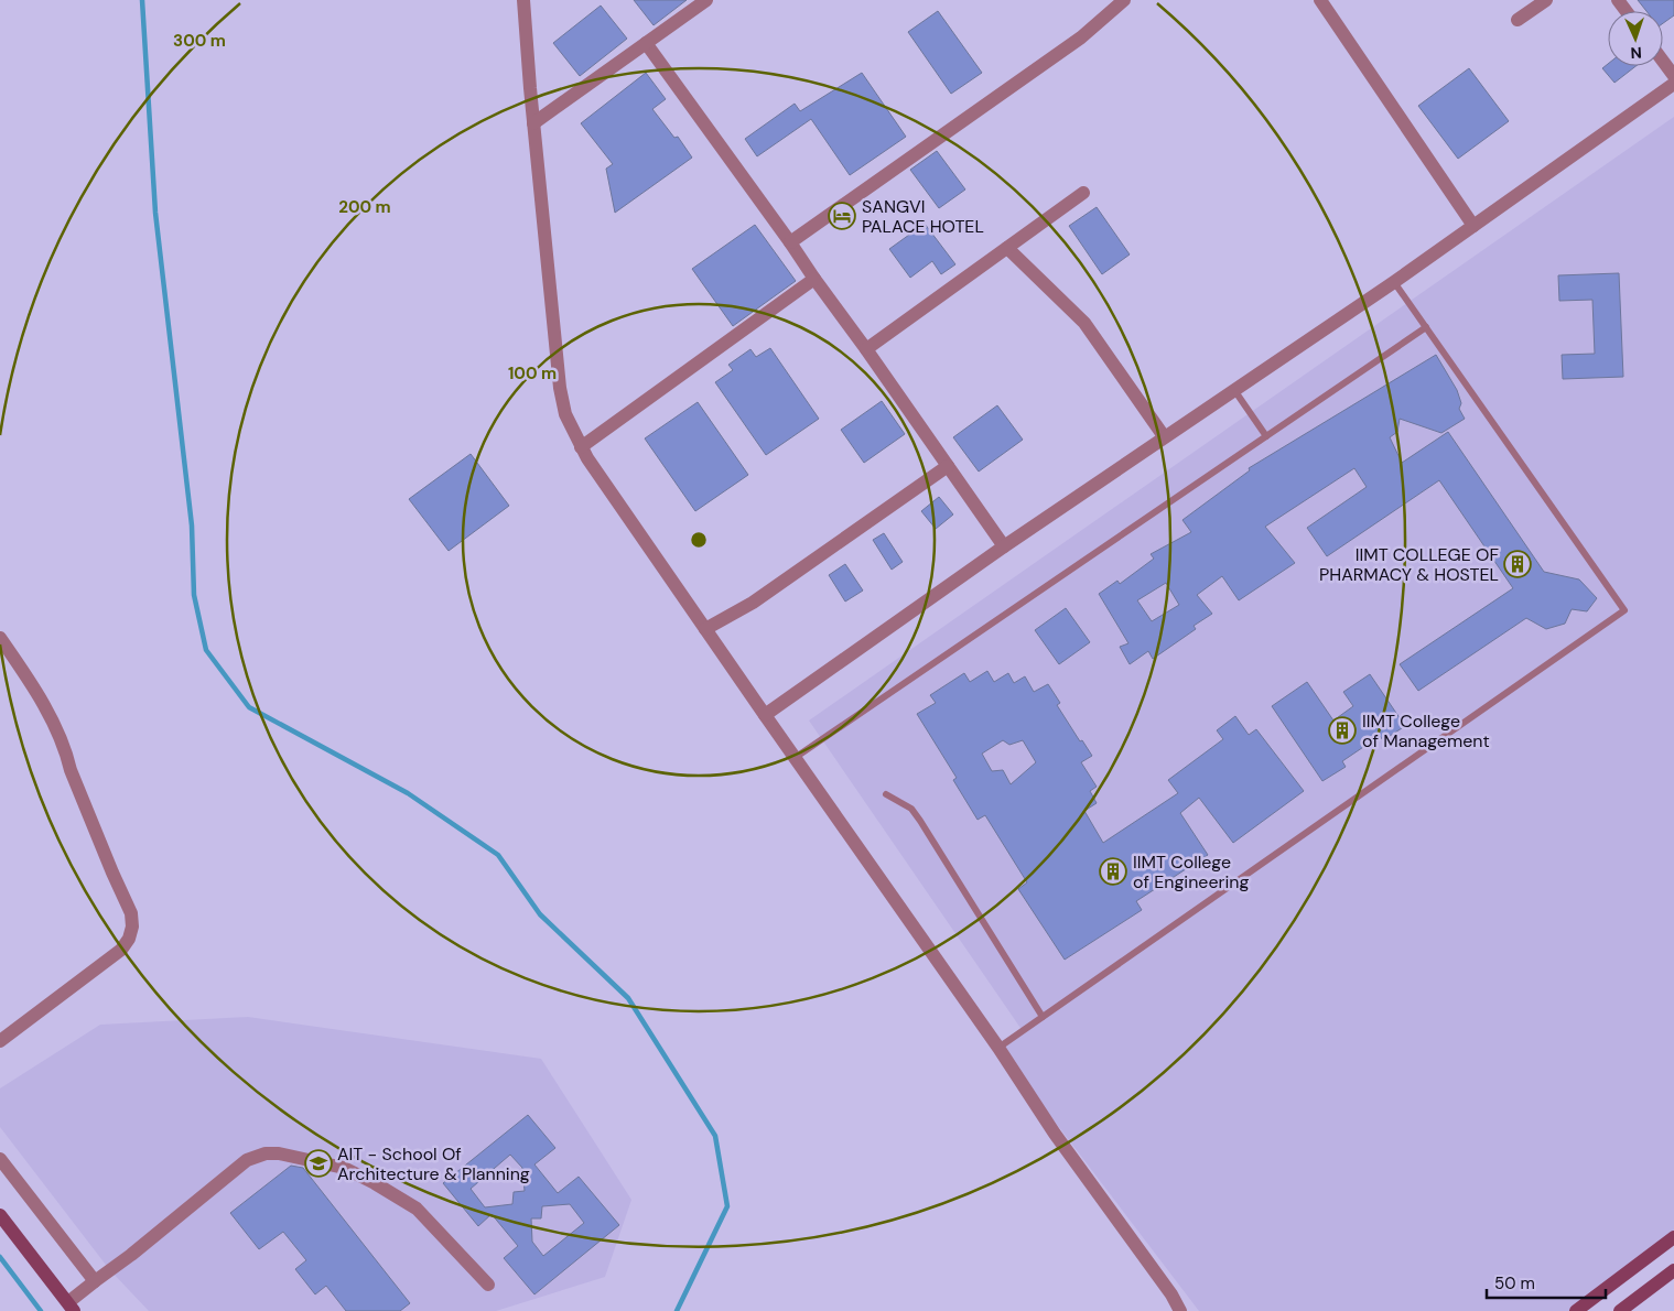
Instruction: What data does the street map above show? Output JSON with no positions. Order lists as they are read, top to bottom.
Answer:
{
  "places": {
    "hotel": ["SANGVI PALACE HOTEL"],
    "building": ["IIMT COLLEGE OF PHARMACY & HOSTEL", "IIMT College of Management", "IIMT College of Engineering"],
    "school or university": ["AIT - School Of Architecture & Planning"]
  },
  "scale_bar": "50 m",
  "north": "bottom",
  "rings": ["300 m", "200 m", "100 m"]
}
